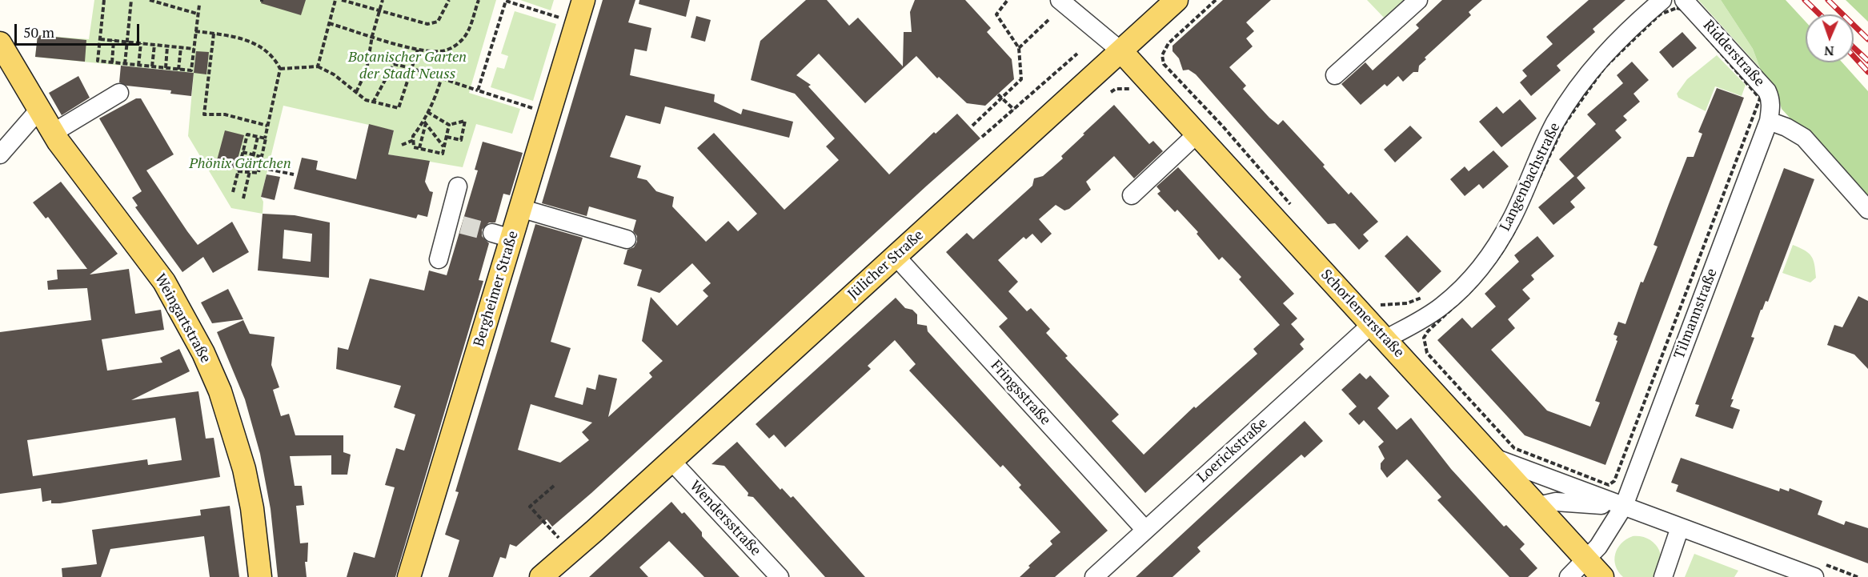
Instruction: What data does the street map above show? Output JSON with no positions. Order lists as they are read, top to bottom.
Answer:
{
  "streets": {
    "main road": [
      "Jülicher Straße",
      "Bergheimer Straße",
      "Schorlemerstraße",
      "Weingartstraße"
    ],
    "street": [
      "Ridderstraße",
      "Langenbachstraße",
      "Tilmannstraße",
      "Fringsstraße",
      "Loerickstraße",
      "Wendersstraße"
    ]
  },
  "crossings": [
    ["Ridderstraße", "Tilmannstraße"],
    ["Langenbachstraße", "Schorlemerstraße"],
    ["Langenbachstraße", "Loerickstraße"],
    ["Jülicher Straße", "Schorlemerstraße"],
    ["Jülicher Straße", "Fringsstraße"],
    ["Jülicher Straße", "Wendersstraße"],
    ["Schorlemerstraße", "Tilmannstraße"],
    ["Schorlemerstraße", "Loerickstraße"],
    ["Fringsstraße", "Loerickstraße"]
  ],
  "parks": ["Botanischer Garten der Stadt Neuss", "Phönix Gärtchen"],
  "scale_bar": "50 m",
  "north": "bottom"
}
